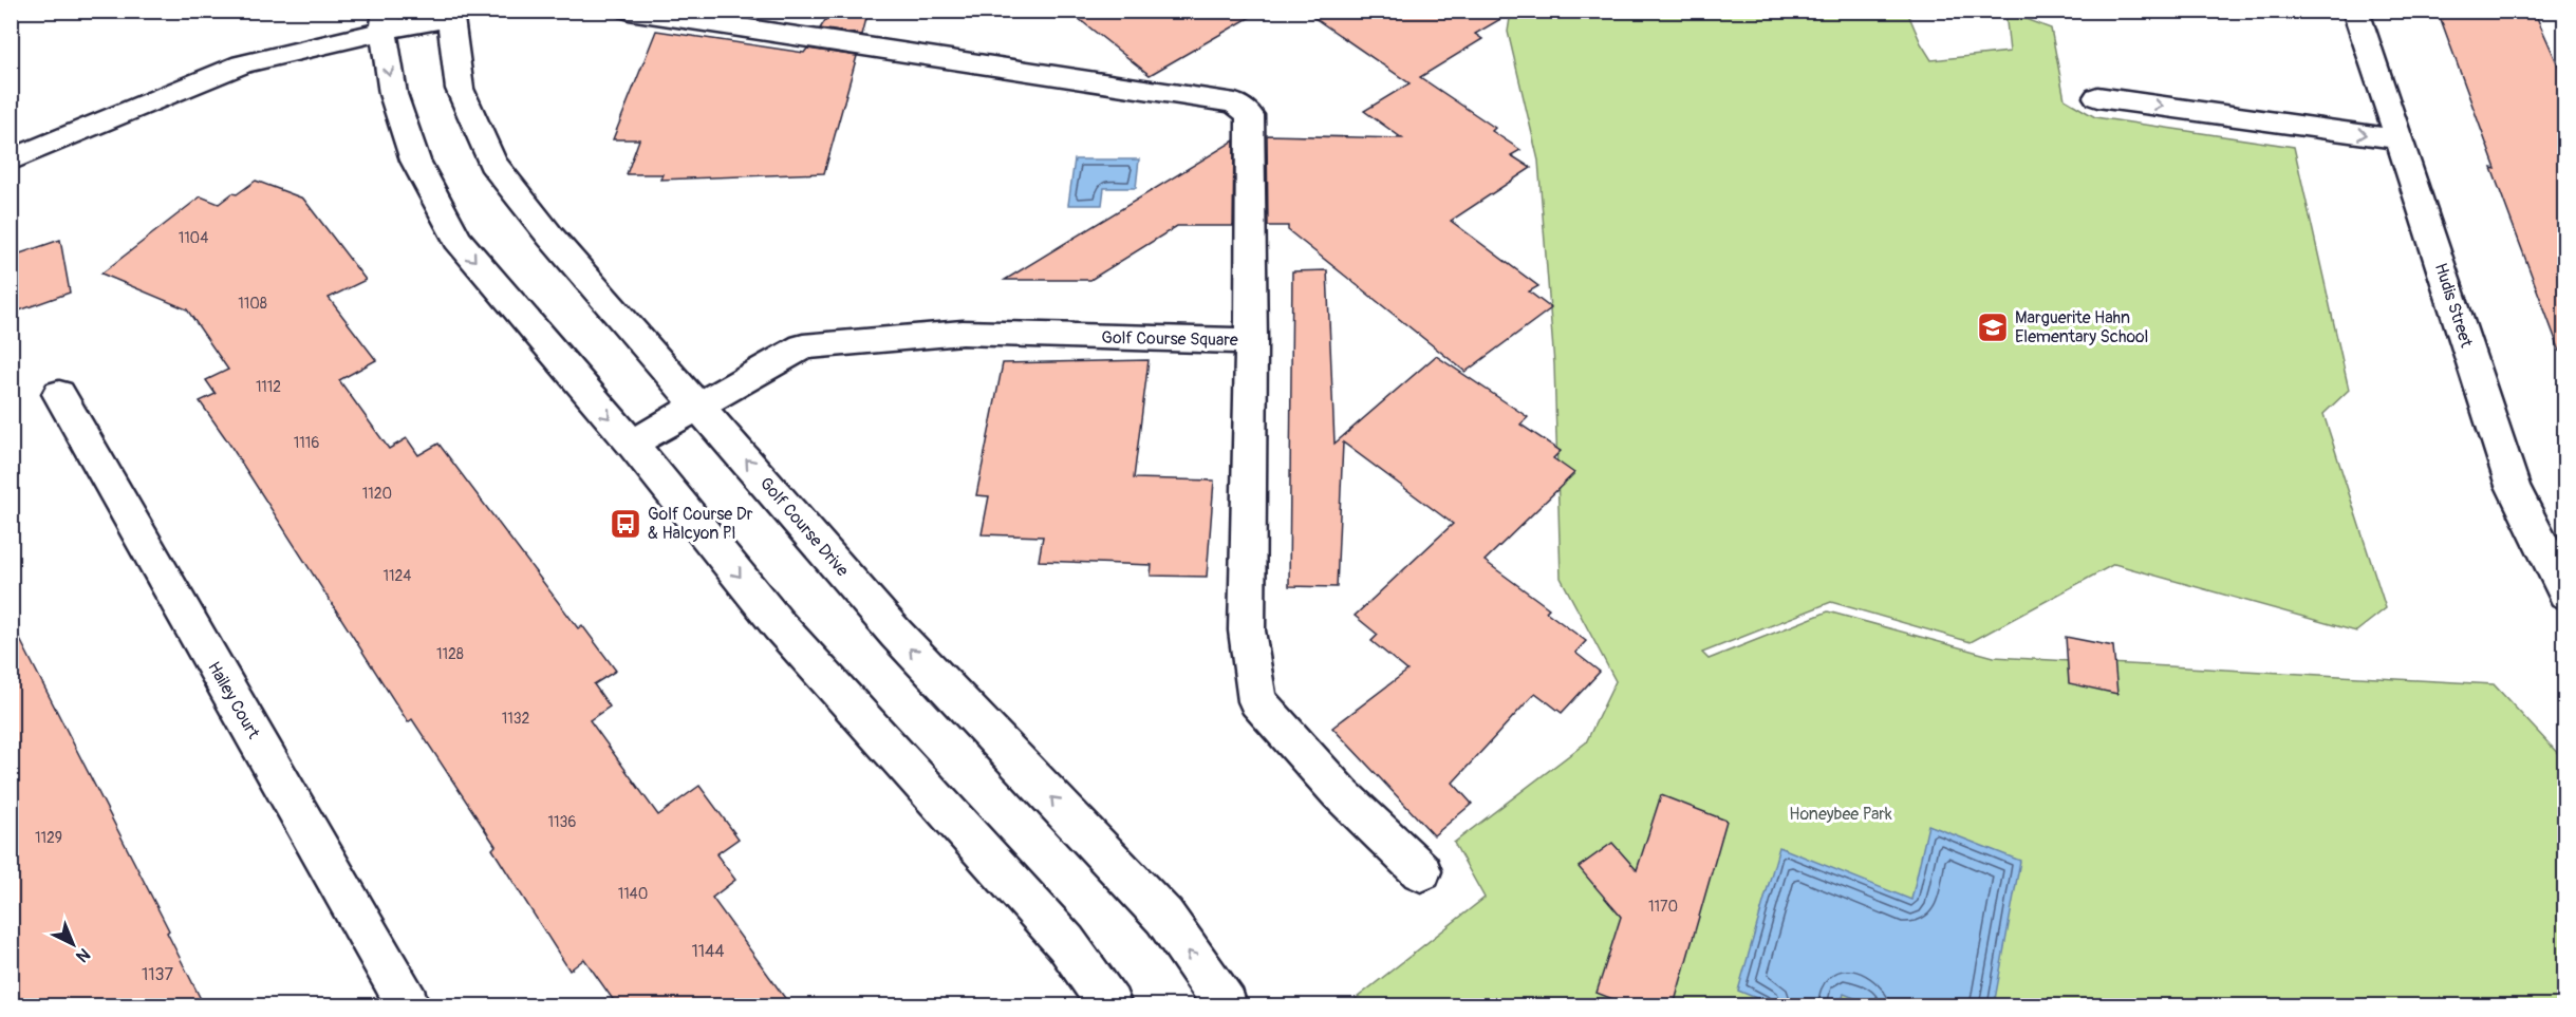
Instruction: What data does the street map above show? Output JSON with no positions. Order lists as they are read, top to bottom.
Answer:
{
  "streets": {
    "street": [
      "Hudis Street",
      "Golf Course Square",
      "Golf Course Drive",
      "Hailey Court"
    ]
  },
  "crossings": [
    ["Golf Course Square", "Golf Course Drive"]
  ],
  "parks": ["Honeybee Park"],
  "places": {
    "school or university": ["Marguerite Hahn Elementary School"],
    "bus stop": ["Golf Course Dr & Halcyon Pl"]
  },
  "house_numbers": [
    "1104",
    "1108",
    "1112",
    "1116",
    "1120",
    "1124",
    "1128",
    "1132",
    "1136",
    "1129",
    "1140",
    "1170",
    "1144",
    "1137"
  ],
  "north": "bottom right"
}
